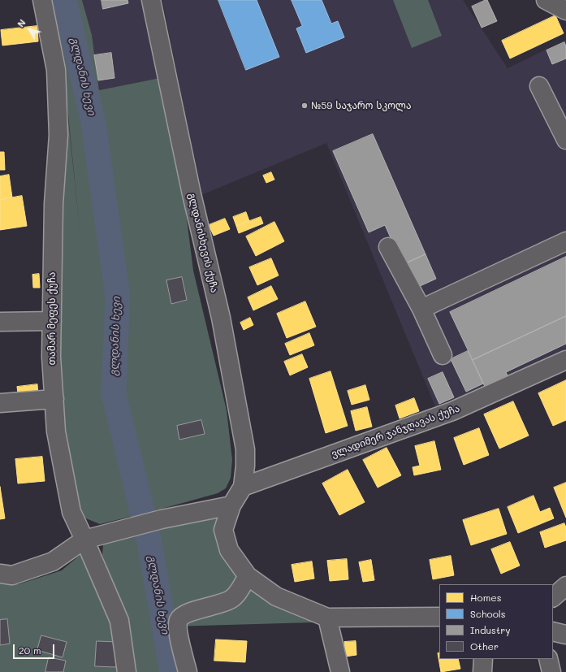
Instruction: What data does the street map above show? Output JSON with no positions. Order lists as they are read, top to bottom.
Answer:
{
  "streets": {
    "street": ["გლდანისხევის ქუჩა", "თამარ მეფეს ქუჩა", "ვლადიმერ ჯანჯღავას ქუჩა"]
  },
  "crossings": [
    ["გლდანისხევის ქუჩა", "ვლადიმერ ჯანჯღავას ქუჩა"]
  ],
  "water": ["გლდანის ხევი"],
  "places": ["№59 საჯარო სკოლა"],
  "legend": [
    "Homes",
    "Schools",
    "Industry",
    "Other"
  ],
  "scale_bar": "20 m",
  "north": "top left"
}
